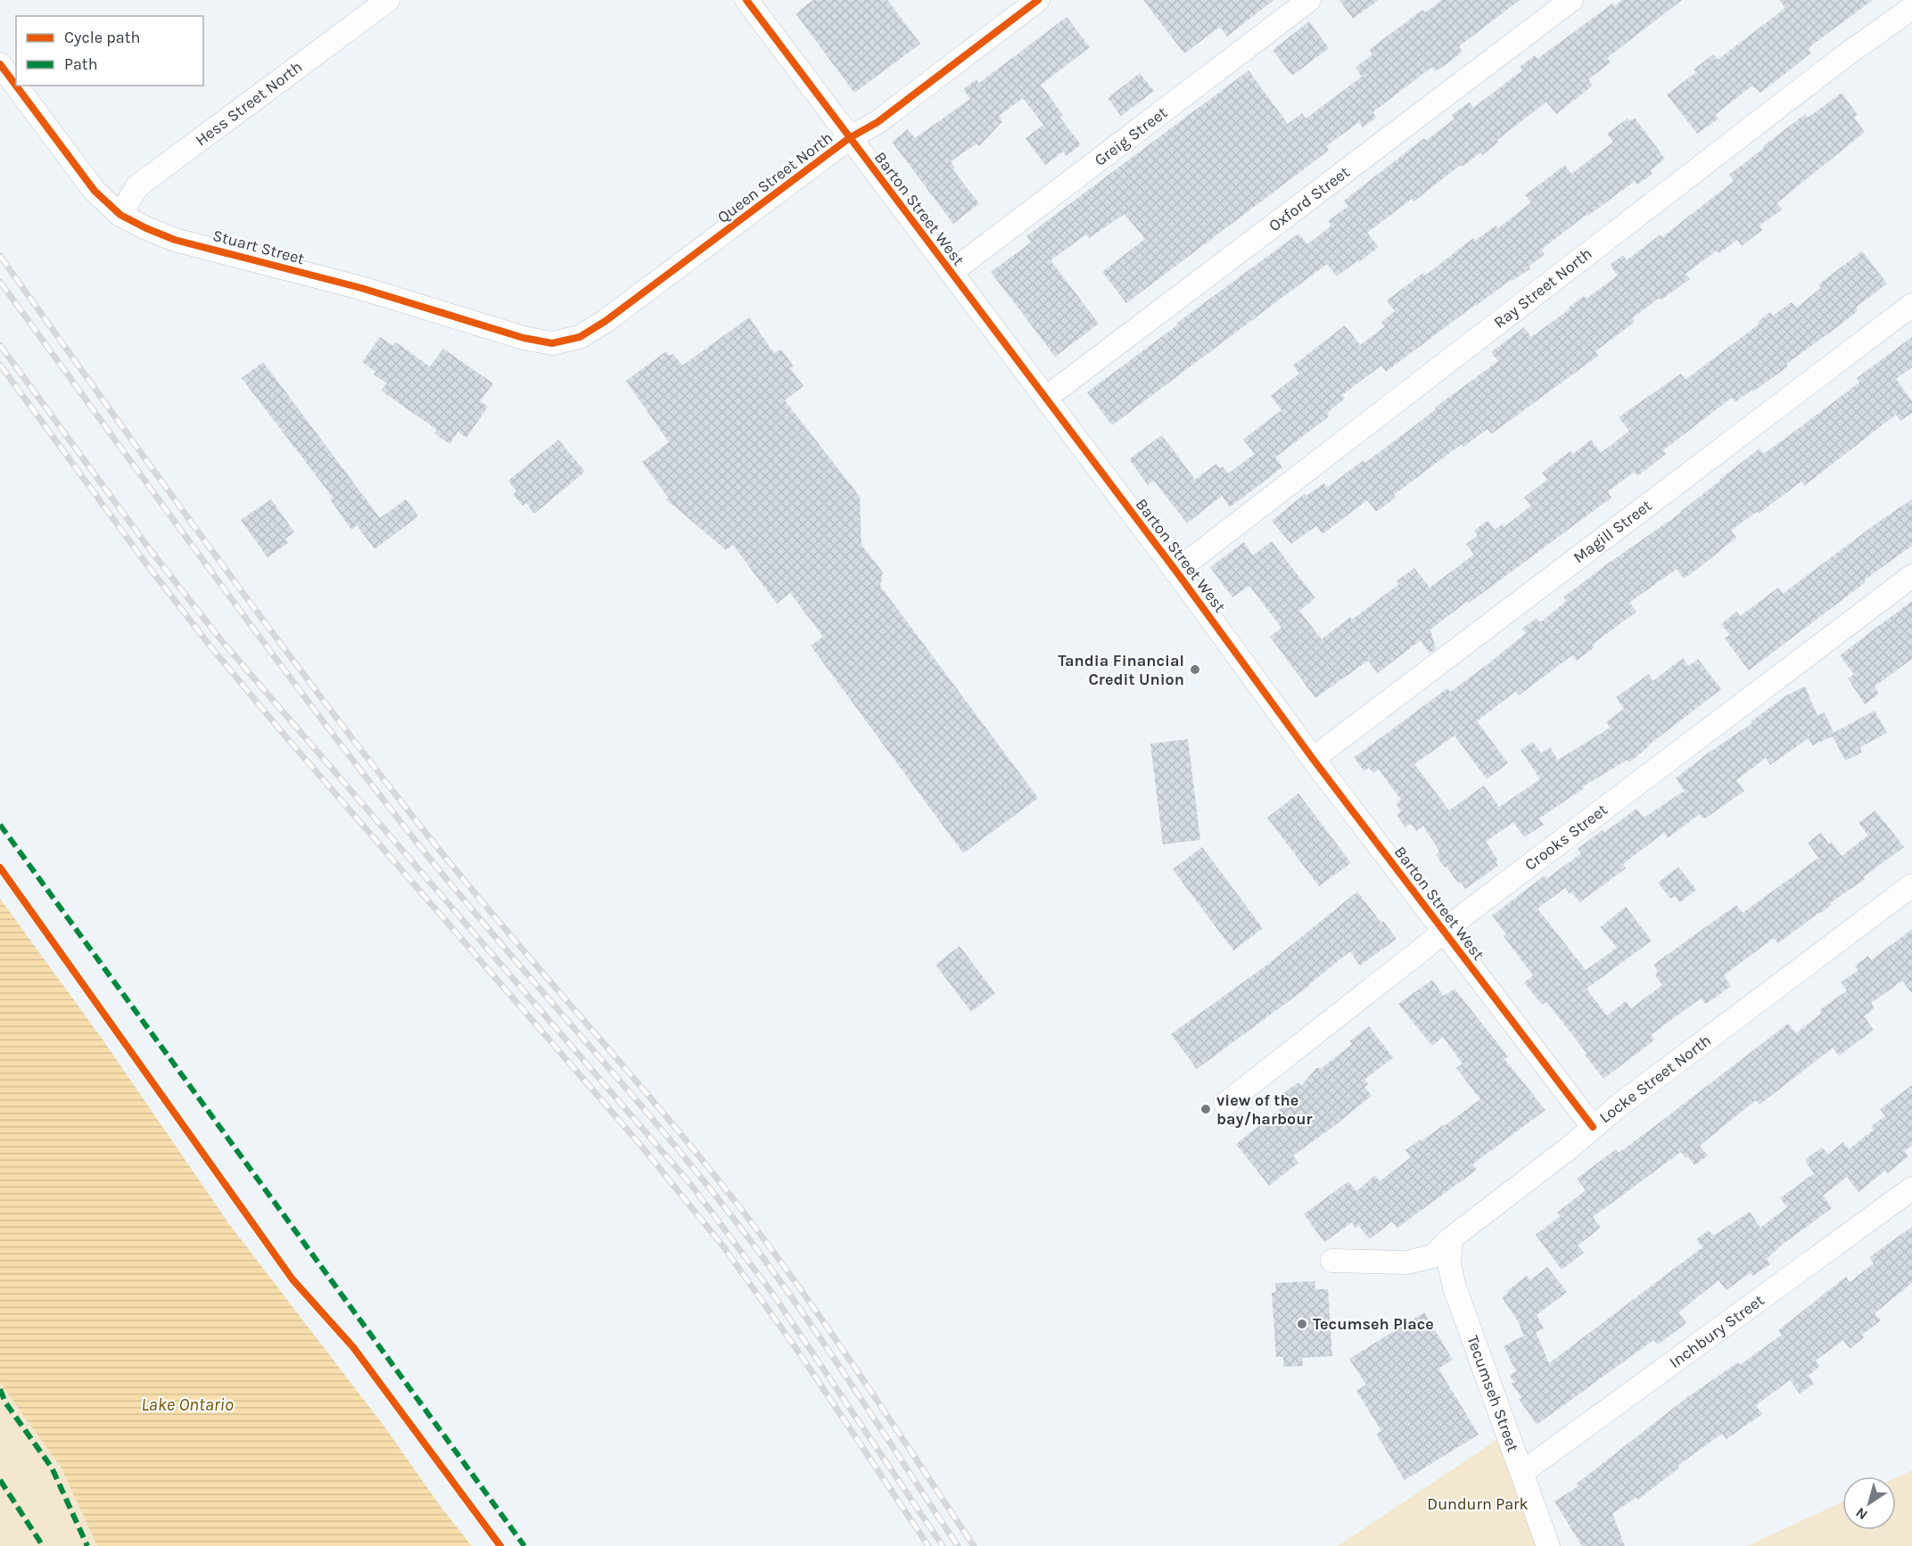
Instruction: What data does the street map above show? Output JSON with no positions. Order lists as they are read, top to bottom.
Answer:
{
  "streets": {
    "street": [
      "Hess Street North",
      "Greig Street",
      "Queen Street North",
      "Oxford Street",
      "Barton Street West",
      "Stuart Street",
      "Ray Street North",
      "Magill Street",
      "Crooks Street",
      "Locke Street North",
      "Inchbury Street",
      "Tecumseh Street"
    ]
  },
  "crossings": [
    ["Hess Street North", "Stuart Street"],
    ["Greig Street", "Barton Street West"],
    ["Queen Street North", "Barton Street West"],
    ["Queen Street North", "Stuart Street"],
    ["Oxford Street", "Barton Street West"],
    ["Barton Street West", "Ray Street North"],
    ["Barton Street West", "Magill Street"],
    ["Barton Street West", "Crooks Street"],
    ["Barton Street West", "Locke Street North"],
    ["Locke Street North", "Tecumseh Street"],
    ["Inchbury Street", "Tecumseh Street"]
  ],
  "water": ["Lake Ontario"],
  "parks": ["Dundurn Park"],
  "places": ["Tandia Financial Credit Union", "view of the bay/harbour", "Tecumseh Place"],
  "legend": ["Cycle path", "Path"],
  "north": "bottom left"
}
